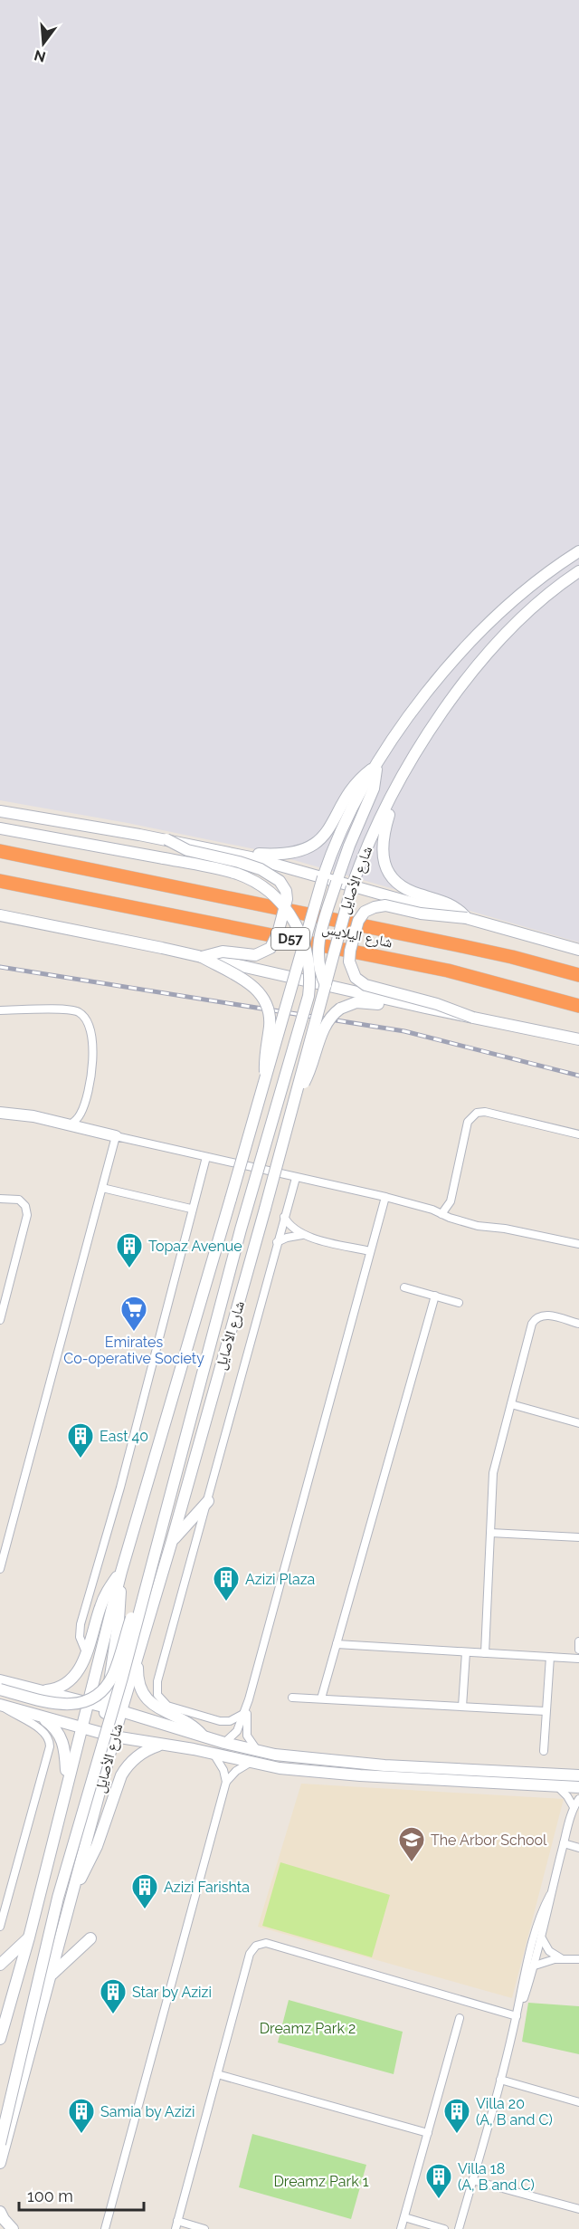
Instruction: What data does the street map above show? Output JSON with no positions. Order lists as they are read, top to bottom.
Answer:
{
  "streets": {
    "highway": ["شارع اليلايس", "D57"],
    "main road": ["شارع الأصايل"]
  },
  "parks": ["Dreamz Park 2", "Dreamz Park 1"],
  "places": {
    "building": [
      "Topaz Avenue",
      "East 40",
      "Azizi Plaza",
      "Azizi Farishta",
      "Star by Azizi",
      "Samia by Azizi",
      "Villa 20 (A, B and C)",
      "Villa 18 (A, B and C)"
    ],
    "supermarket": ["Emirates Co-operative Society"],
    "school or university": ["The Arbor School"]
  },
  "scale_bar": "100 m",
  "north": "bottom"
}
